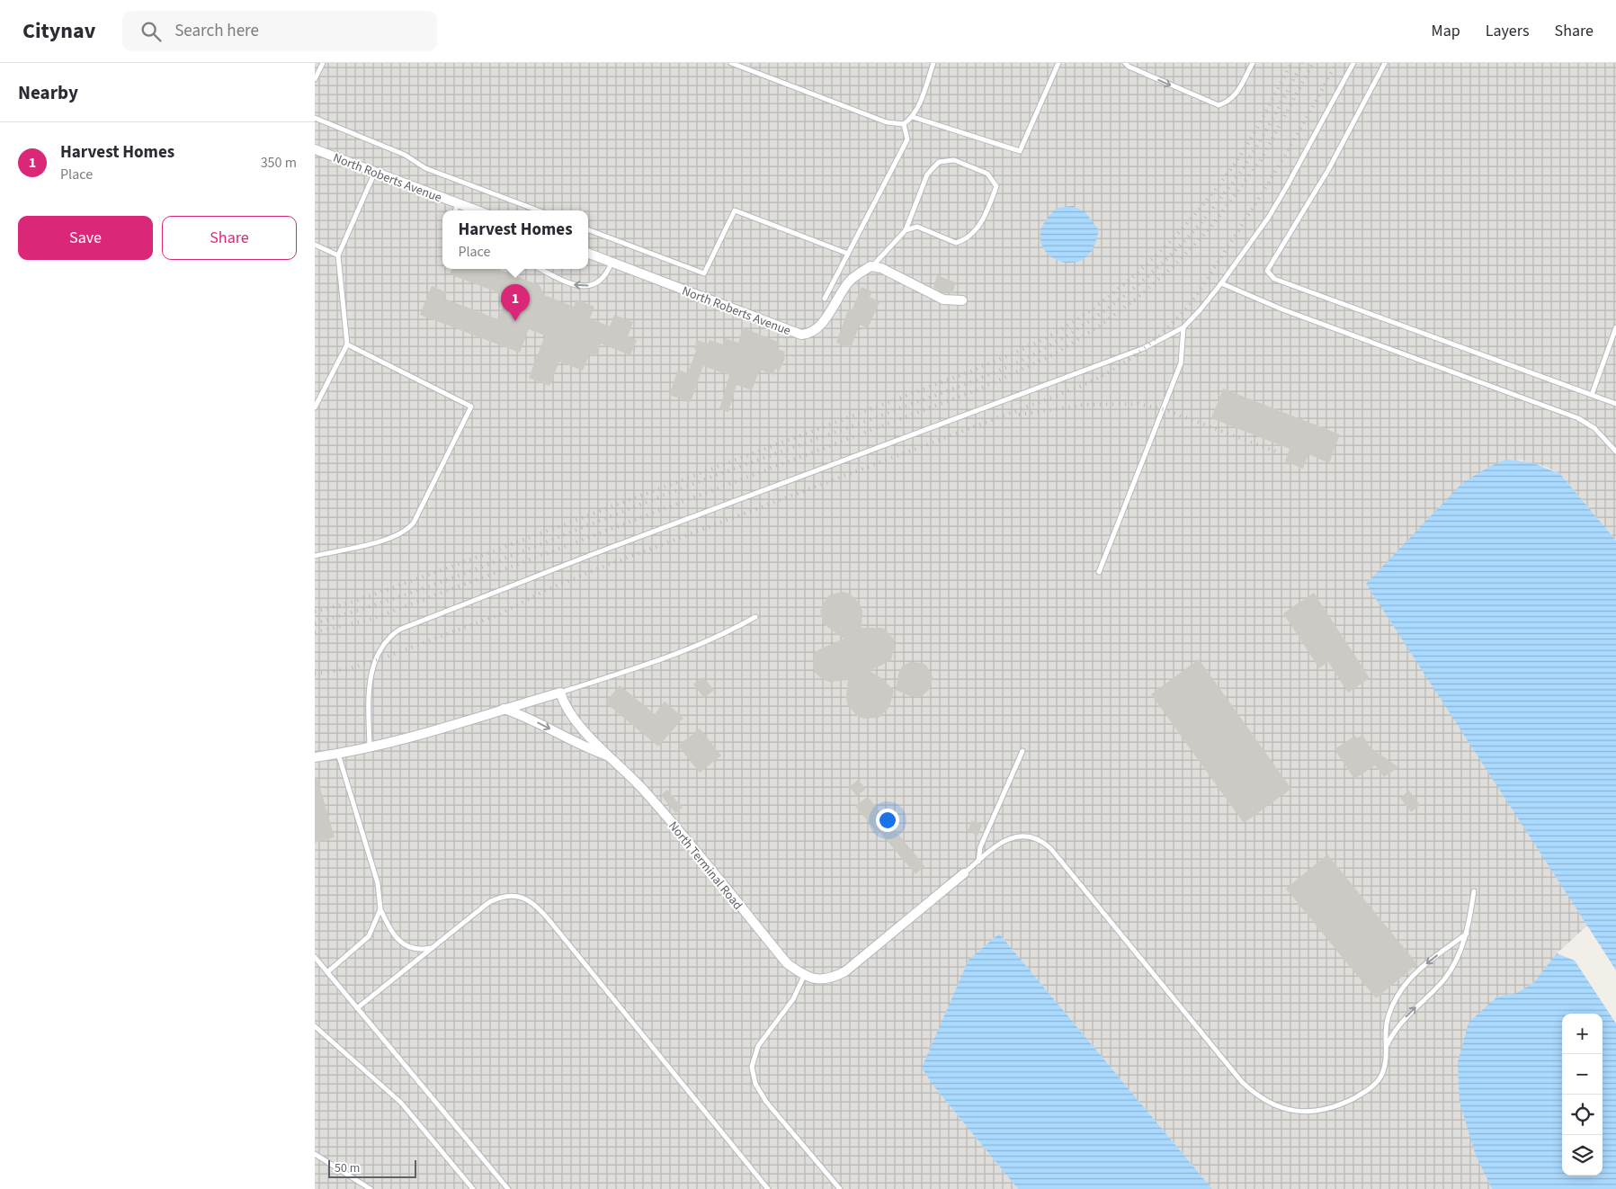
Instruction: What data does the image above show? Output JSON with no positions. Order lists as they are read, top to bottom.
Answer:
{
  "streets": {
    "street": ["North Roberts Avenue", "North Terminal Road"]
  },
  "scale_bar": "50 m",
  "page": {
    "header": "Citynav",
    "search": "Search here",
    "nav": ["Map", "Layers", "Share"],
    "heading": "Nearby",
    "list": [
      {
        "mark": "1",
        "name": "Harvest Homes",
        "note": "Place",
        "value": "350 m"
      }
    ],
    "buttons": ["Save", "Share"],
    "popup": ["Harvest Homes", "Place"],
    "pins": "1",
    "map_buttons": ["+", "−"],
    "scale": "50 m"
  }
}
